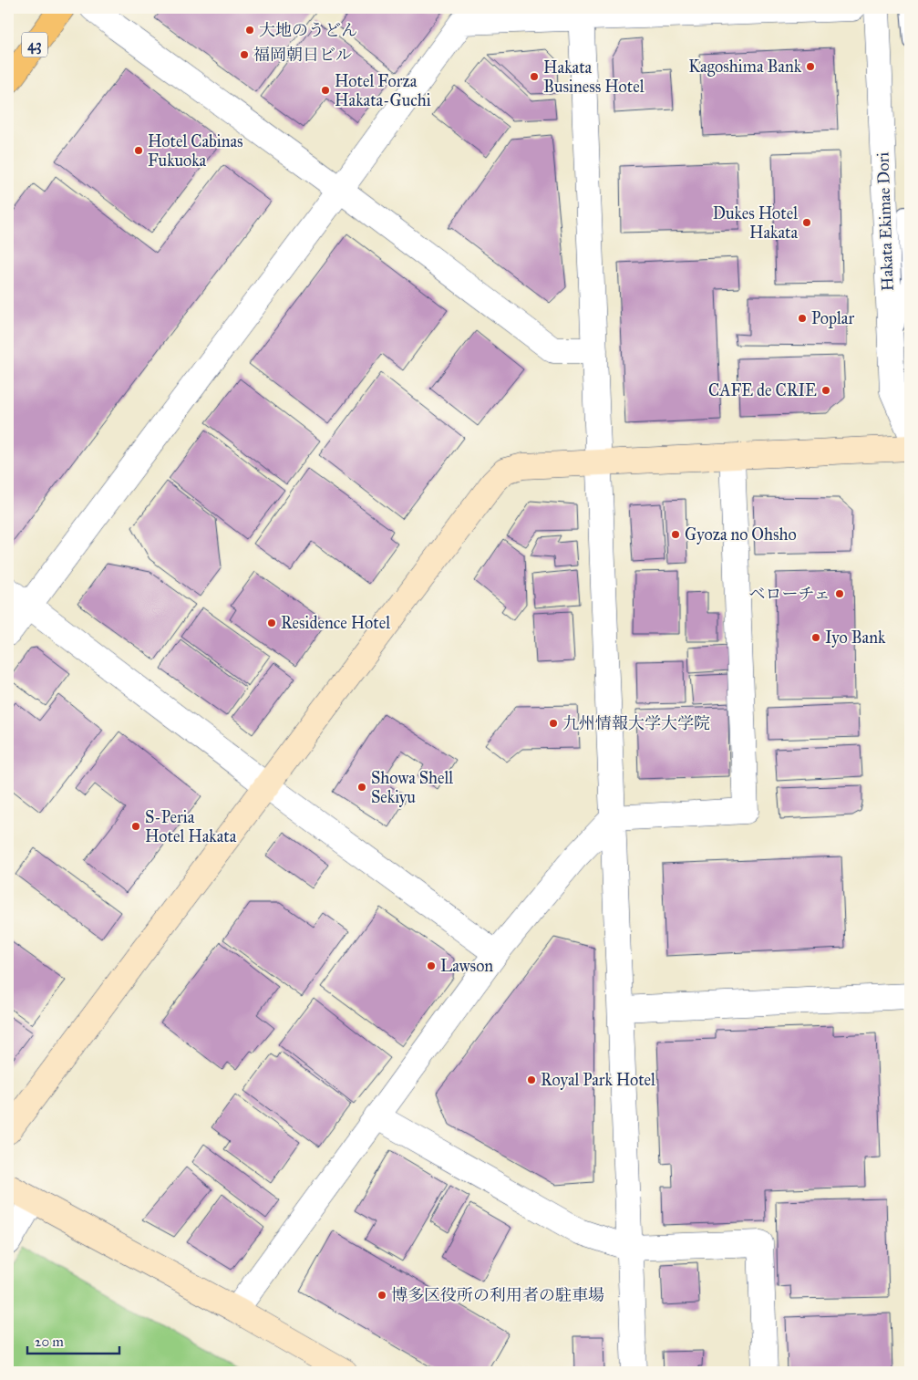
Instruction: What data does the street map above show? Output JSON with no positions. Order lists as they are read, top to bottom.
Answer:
{
  "streets": {
    "main road": ["43"],
    "street": ["Hakata Ekimae Dori"]
  },
  "places": [
    "大地のうどん",
    "福岡朝日ビル",
    "Kagoshima Bank",
    "Hakata Business Hotel",
    "Hotel Forza Hakata-Guchi",
    "Hotel Cabinas Fukuoka",
    "Dukes Hotel Hakata",
    "Poplar",
    "CAFE de CRIE",
    "Gyoza no Ohsho",
    "ベローチェ",
    "Residence Hotel",
    "Iyo Bank",
    "九州情報大学大学院",
    "Showa Shell Sekiyu",
    "S-Peria Hotel Hakata",
    "Lawson",
    "Royal Park Hotel",
    "博多区役所の利用者の駐車場"
  ],
  "scale_bar": "20 m"
}
